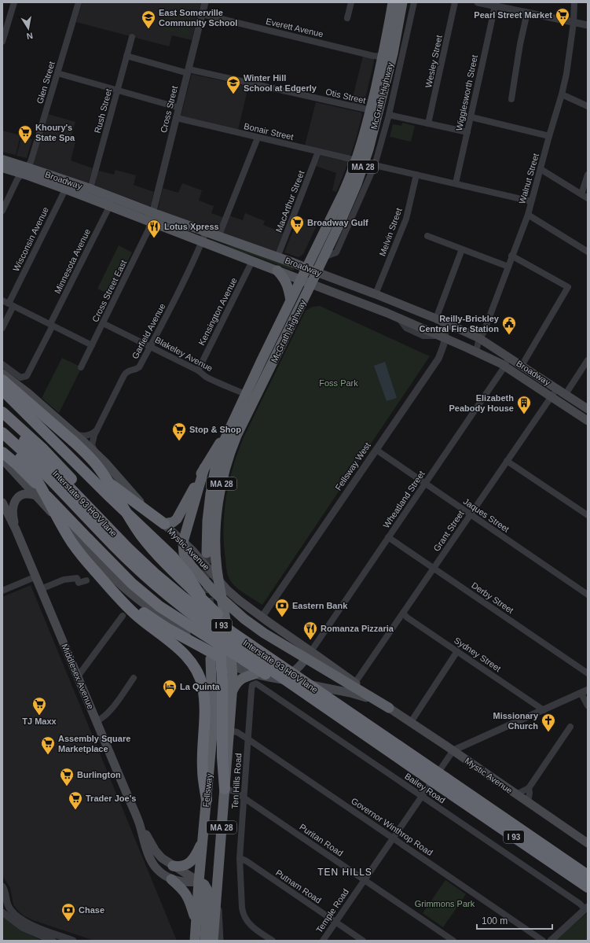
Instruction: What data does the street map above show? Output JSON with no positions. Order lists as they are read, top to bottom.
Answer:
{
  "streets": {
    "highway": [
      "McGrath Highway",
      "MA 28",
      "Interstate 93 HOV lane",
      "I 93",
      "Fellsway"
    ],
    "main road": ["Broadway", "Mystic Avenue", "Middlesex Avenue"],
    "street": [
      "Everett Avenue",
      "Wesley Street",
      "Glen Street",
      "Wigglesworth Street",
      "Otis Street",
      "Cross Street",
      "Rush Street",
      "Bonair Street",
      "Walnut Street",
      "MacArthur Street",
      "Melvin Street",
      "Wisconsin Avenue",
      "Minnesota Avenue",
      "Cross Street East",
      "Kensington Avenue",
      "Garfield Avenue",
      "Blakeley Avenue",
      "Fellsway West",
      "Wheatland Street",
      "Jaques Street",
      "Grant Street",
      "Derby Street",
      "Sydney Street",
      "Ten Hills Road",
      "Bailey Road",
      "Governor Winthrop Road",
      "Puritan Road",
      "Putnam Road",
      "Temple Road"
    ]
  },
  "crossings": [
    ["Everett Avenue", "McGrath Highway"],
    ["Everett Avenue", "Cross Street"],
    ["Glen Street", "Broadway"],
    ["Otis Street", "McGrath Highway"],
    ["Otis Street", "Cross Street"],
    ["Otis Street", "Rush Street"],
    ["McGrath Highway", "Bonair Street"],
    ["McGrath Highway", "Broadway"],
    ["McGrath Highway", "Blakeley Avenue"],
    ["McGrath Highway", "Mystic Avenue"],
    ["McGrath Highway", "Fellsway"],
    ["Cross Street", "Bonair Street"],
    ["Cross Street", "Broadway"],
    ["Cross Street", "Cross Street East"],
    ["Rush Street", "Broadway"],
    ["Bonair Street", "MacArthur Street"],
    ["Walnut Street", "Broadway"],
    ["Broadway", "MacArthur Street"],
    ["Broadway", "Melvin Street"],
    ["Broadway", "Wisconsin Avenue"],
    ["Broadway", "Minnesota Avenue"],
    ["Broadway", "Cross Street East"],
    ["Broadway", "Kensington Avenue"],
    ["Broadway", "Garfield Avenue"],
    ["Broadway", "Fellsway West"],
    ["Broadway", "Wheatland Street"],
    ["Broadway", "Grant Street"],
    ["Minnesota Avenue", "Mystic Avenue"],
    ["Cross Street East", "Blakeley Avenue"],
    ["Kensington Avenue", "Blakeley Avenue"],
    ["Garfield Avenue", "Blakeley Avenue"],
    ["Garfield Avenue", "Mystic Avenue"],
    ["Fellsway West", "Jaques Street"],
    ["Fellsway West", "Mystic Avenue"],
    ["Wheatland Street", "Jaques Street"],
    ["Wheatland Street", "Mystic Avenue"],
    ["Wheatland Street", "Derby Street"],
    ["Interstate 93 HOV lane", "I 93"],
    ["Jaques Street", "Grant Street"],
    ["Grant Street", "Mystic Avenue"],
    ["Grant Street", "Derby Street"],
    ["Grant Street", "Sydney Street"],
    ["Mystic Avenue", "Middlesex Avenue"],
    ["Mystic Avenue", "Ten Hills Road"],
    ["Mystic Avenue", "Bailey Road"],
    ["Mystic Avenue", "Fellsway"],
    ["Mystic Avenue", "Temple Road"],
    ["Middlesex Avenue", "Fellsway"],
    ["Ten Hills Road", "Bailey Road"],
    ["Ten Hills Road", "Governor Winthrop Road"],
    ["Ten Hills Road", "Puritan Road"],
    ["Ten Hills Road", "Putnam Road"],
    ["Bailey Road", "Temple Road"],
    ["Fellsway", "Governor Winthrop Road"],
    ["Fellsway", "Puritan Road"],
    ["Governor Winthrop Road", "Temple Road"],
    ["Puritan Road", "Temple Road"],
    ["Putnam Road", "Temple Road"]
  ],
  "districts": ["TEN HILLS"],
  "parks": ["Foss Park", "Grimmons Park"],
  "places": {
    "supermarket": [
      "Pearl Street Market",
      "Khoury's State Spa",
      "Broadway Gulf",
      "Stop & Shop",
      "TJ Maxx",
      "Assembly Square Marketplace",
      "Burlington",
      "Trader Joe's"
    ],
    "school or university": ["East Somerville Community School", "Winter Hill School at Edgerly"],
    "restaurant": ["Lotus Xpress", "Romanza Pizzaria"],
    "public building": ["Reilly-Brickley Central Fire Station"],
    "building": ["Elizabeth Peabody House"],
    "bank": ["Eastern Bank", "Chase"],
    "hotel": ["La Quinta"],
    "church": ["Missionary Church"]
  },
  "scale_bar": "100 m",
  "north": "bottom"
}
